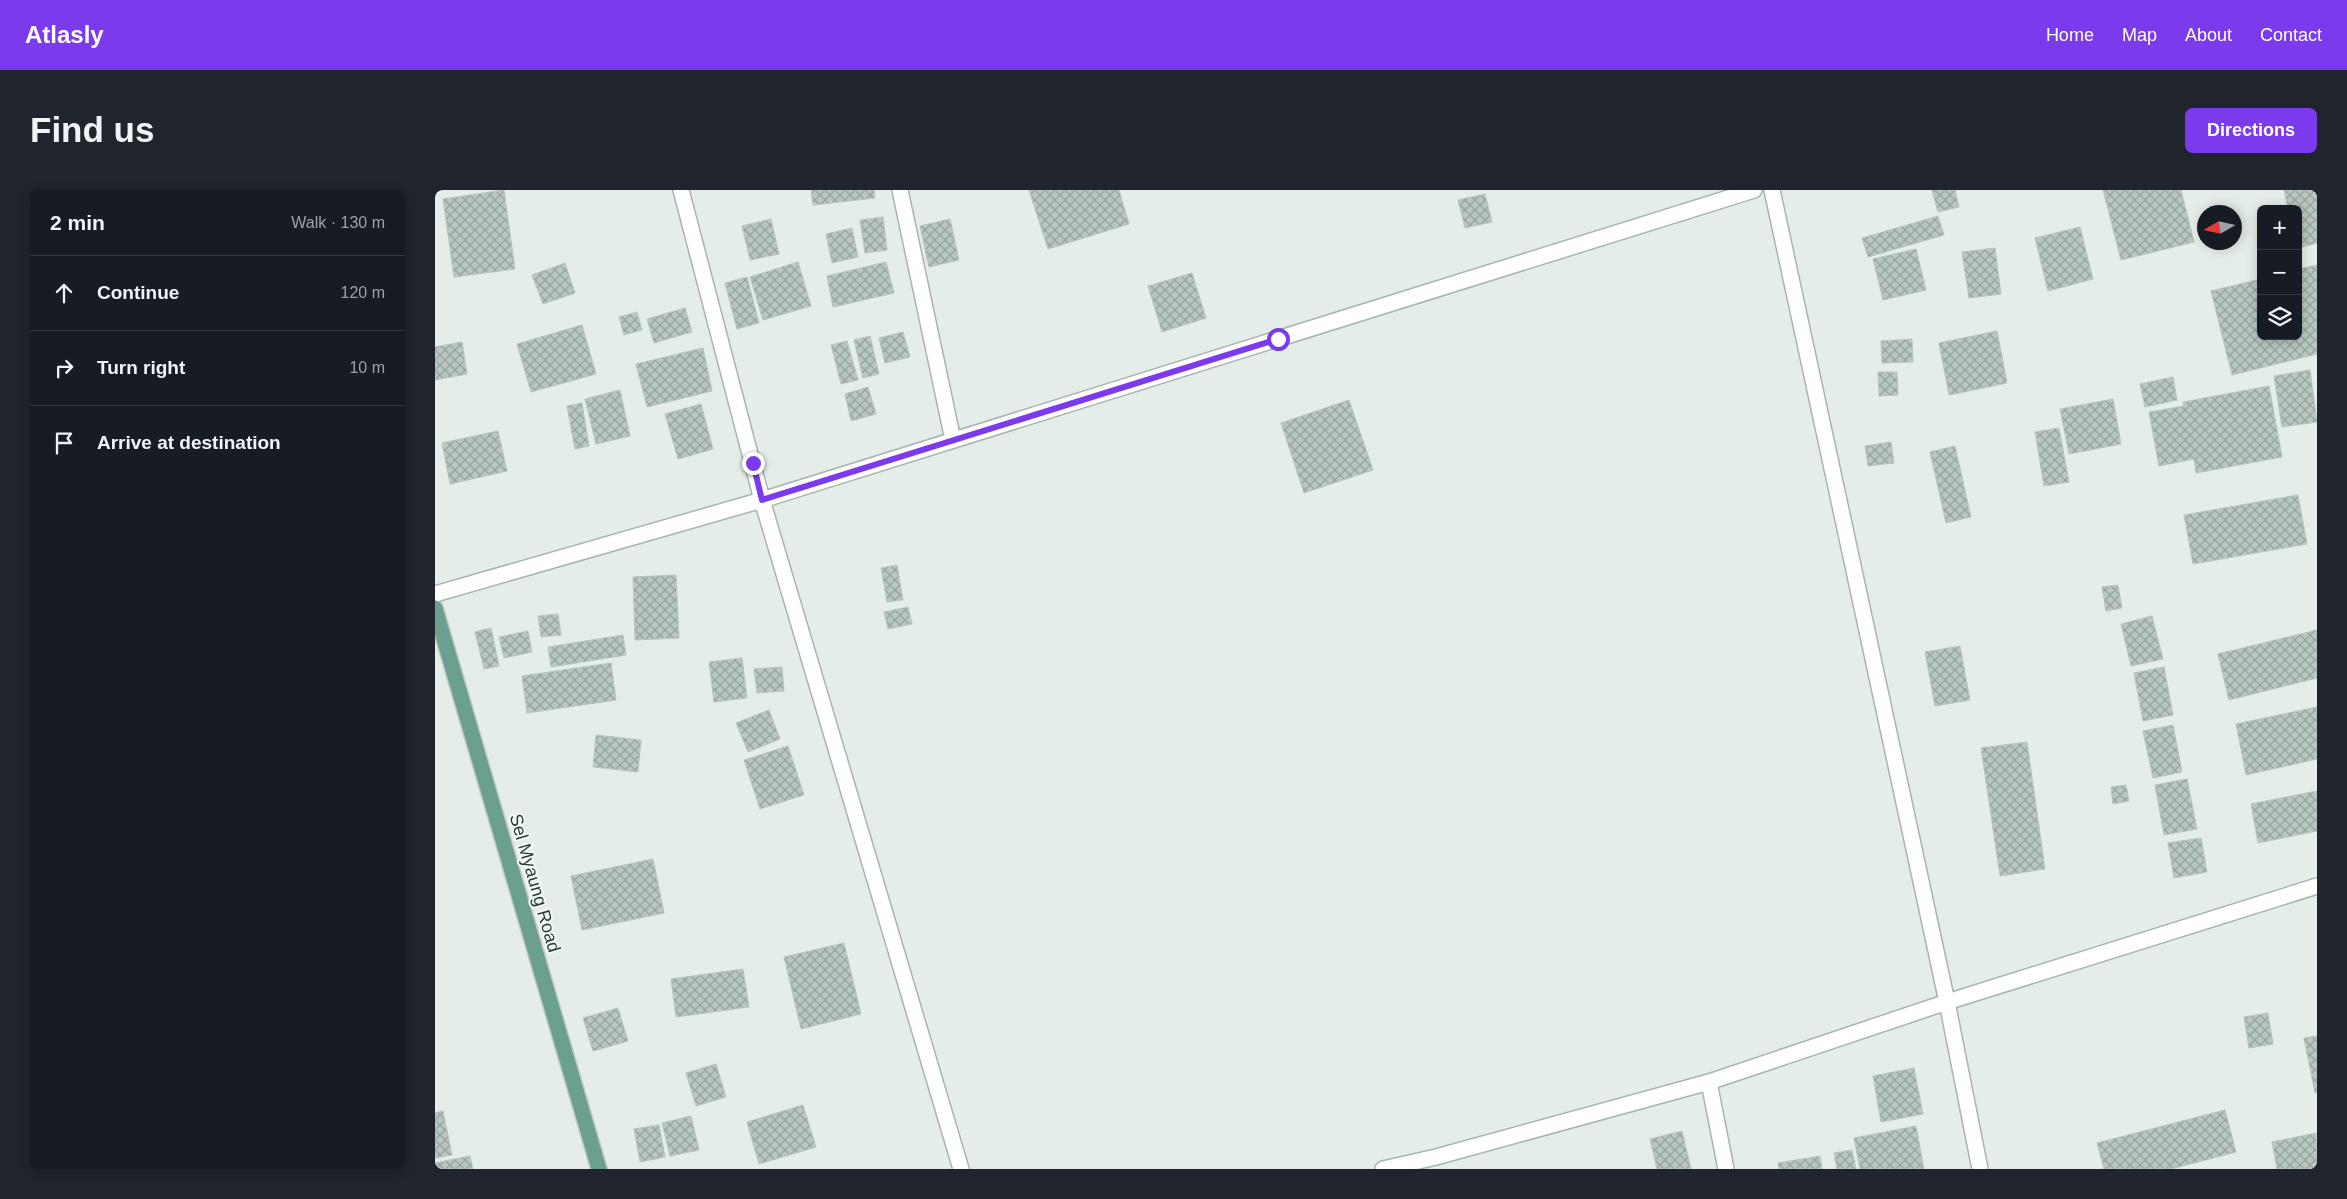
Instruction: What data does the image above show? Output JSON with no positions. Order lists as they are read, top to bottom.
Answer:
{
  "streets": {
    "main road": ["Sel Myaung Road"]
  },
  "north": "left",
  "page": {
    "header": "Atlasly",
    "nav": [
      "Home",
      "Map",
      "About",
      "Contact"
    ],
    "buttons": "Directions",
    "title": "Find us",
    "heading": ["2 min", "Walk · 130 m"],
    "map_buttons": ["+", "−"],
    "list": [
      ["Continue", "120 m"],
      ["Turn right", "10 m"],
      "Arrive at destination"
    ]
  }
}
